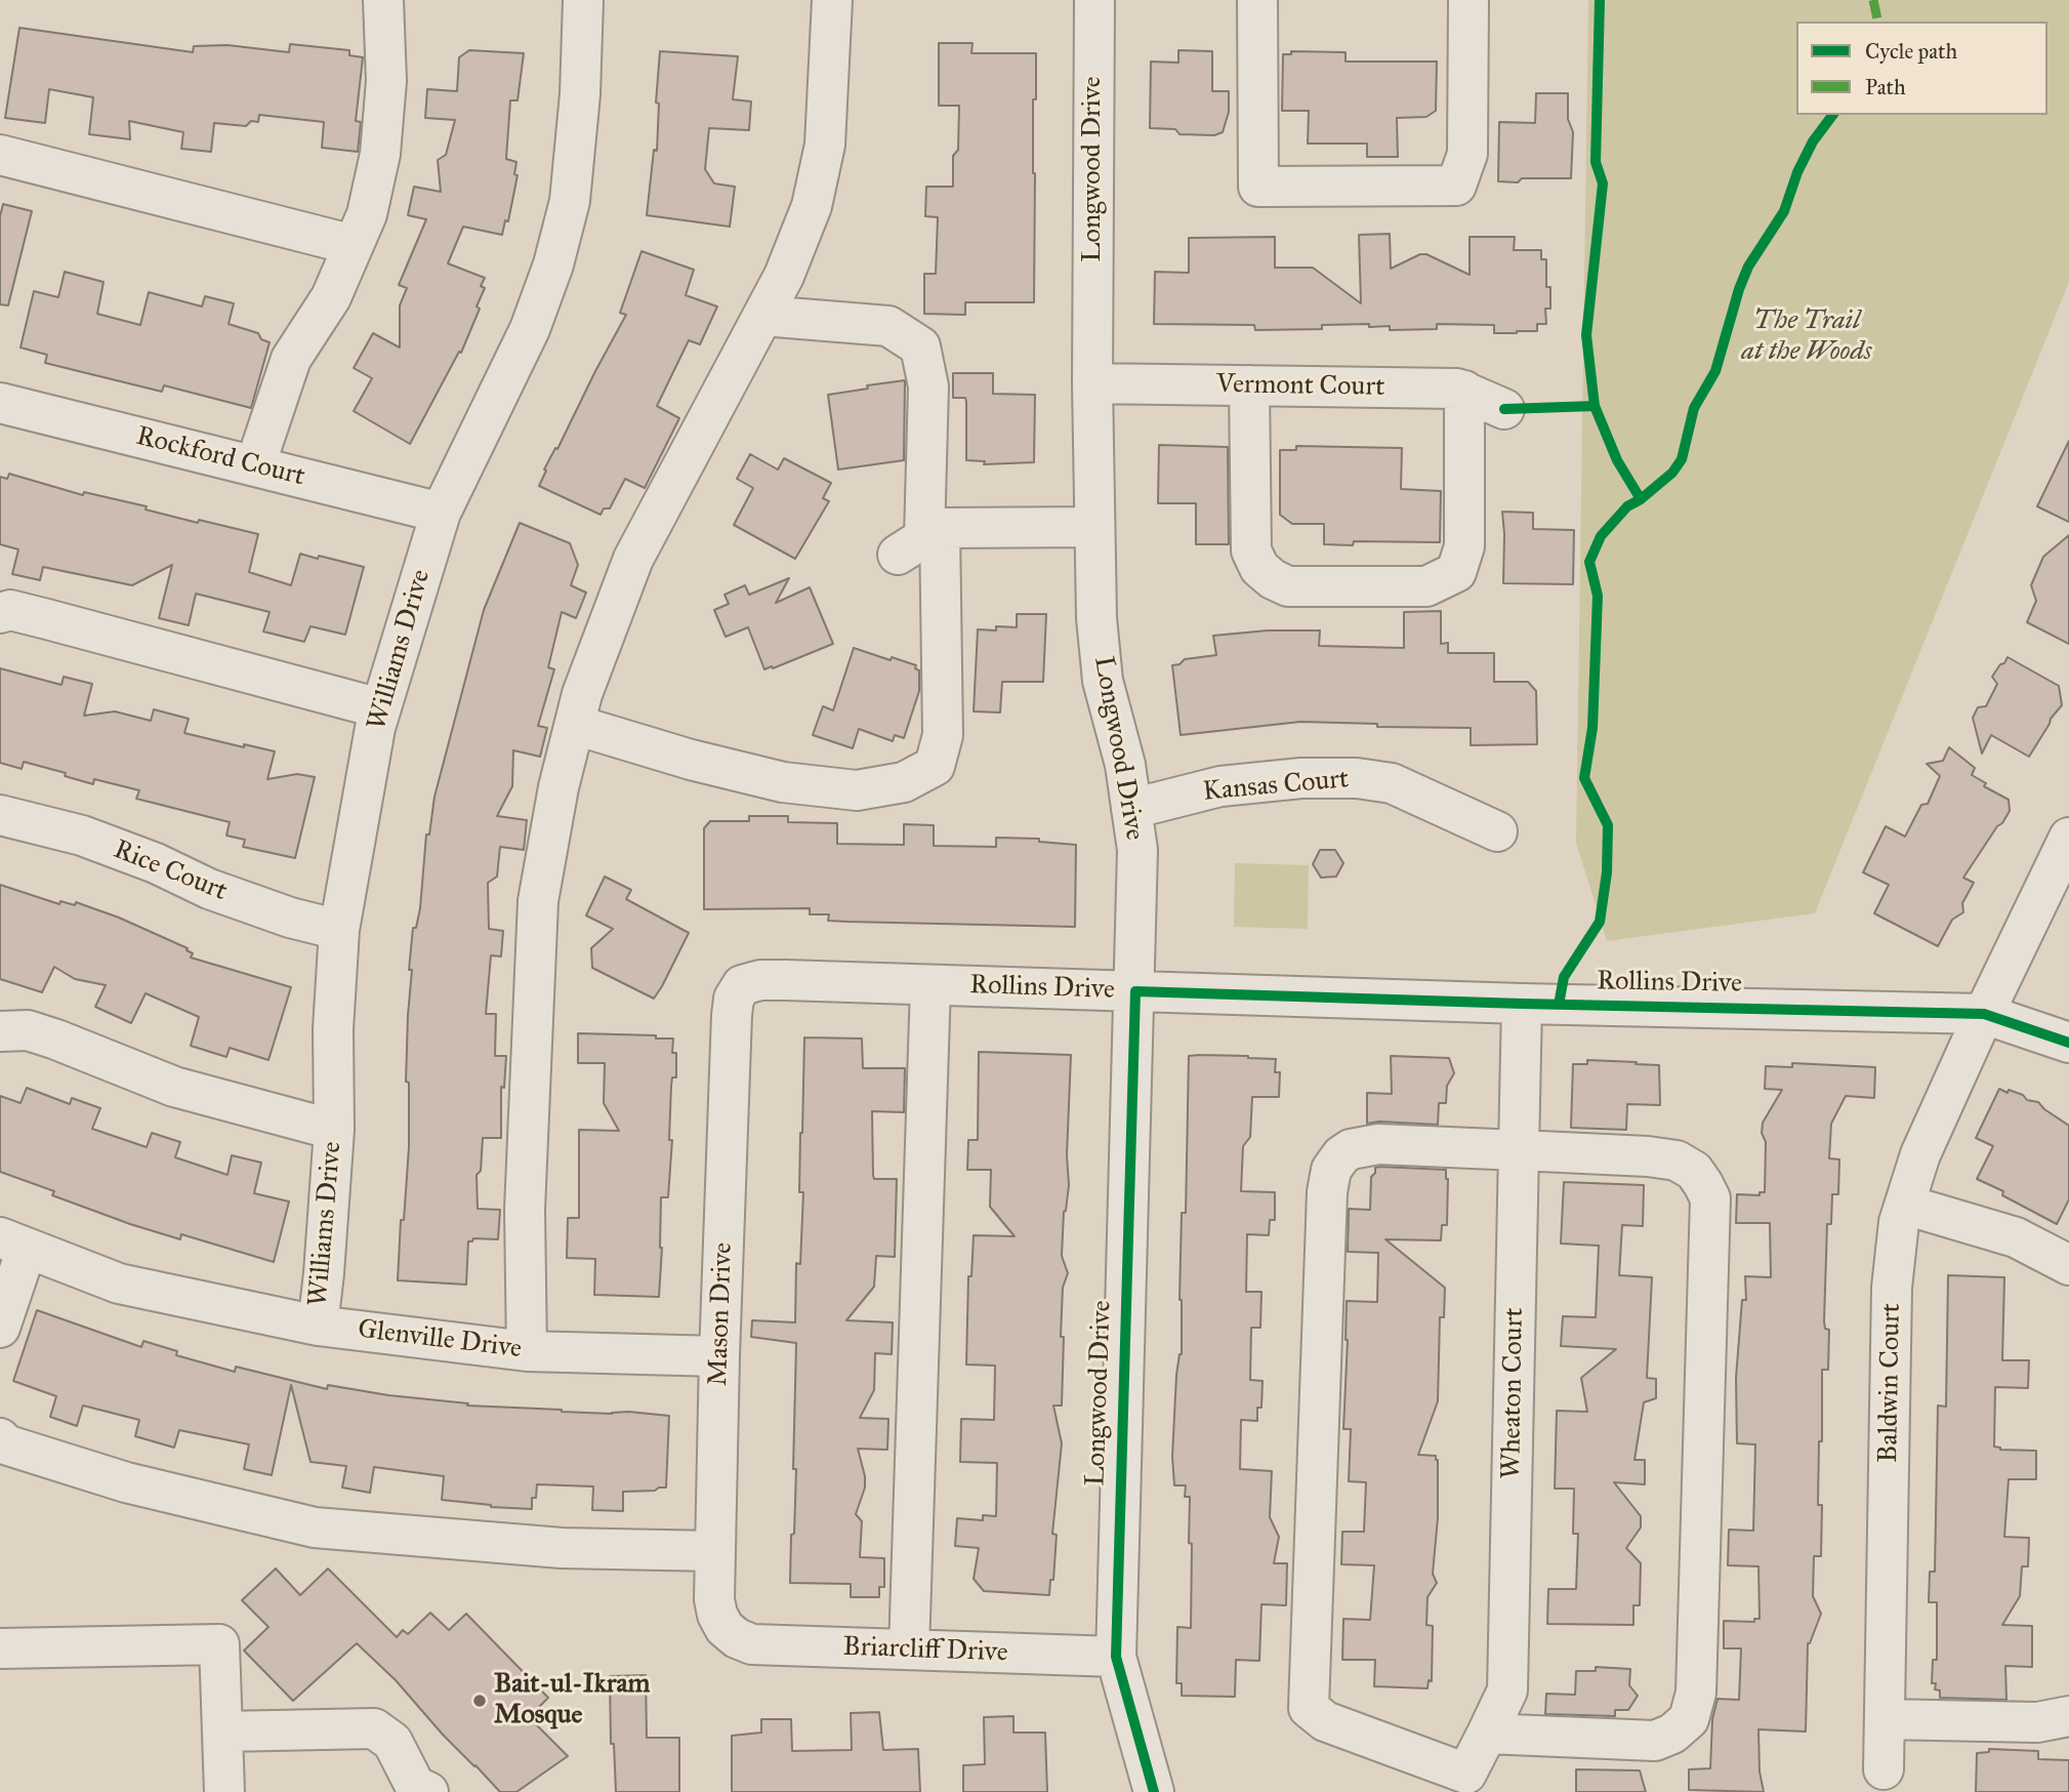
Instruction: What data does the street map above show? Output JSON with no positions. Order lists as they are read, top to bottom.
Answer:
{
  "streets": {
    "street": [
      "Longwood Drive",
      "Vermont Court",
      "Rockford Court",
      "Williams Drive",
      "Kansas Court",
      "Rice Court",
      "Rollins Drive",
      "Mason Drive",
      "Glenville Drive",
      "Baldwin Court",
      "Wheaton Court",
      "Briarcliff Drive"
    ]
  },
  "crossings": [
    ["Longwood Drive", "Vermont Court"],
    ["Longwood Drive", "Kansas Court"],
    ["Longwood Drive", "Rollins Drive"],
    ["Longwood Drive", "Briarcliff Drive"],
    ["Rockford Court", "Williams Drive"],
    ["Williams Drive", "Rice Court"],
    ["Williams Drive", "Glenville Drive"],
    ["Rollins Drive", "Mason Drive"],
    ["Rollins Drive", "Baldwin Court"],
    ["Rollins Drive", "Wheaton Court"],
    ["Mason Drive", "Glenville Drive"],
    ["Mason Drive", "Briarcliff Drive"]
  ],
  "parks": ["The Trail at the Woods"],
  "places": ["Bait-ul-Ikram Mosque"],
  "legend": ["Cycle path", "Path"]
}
